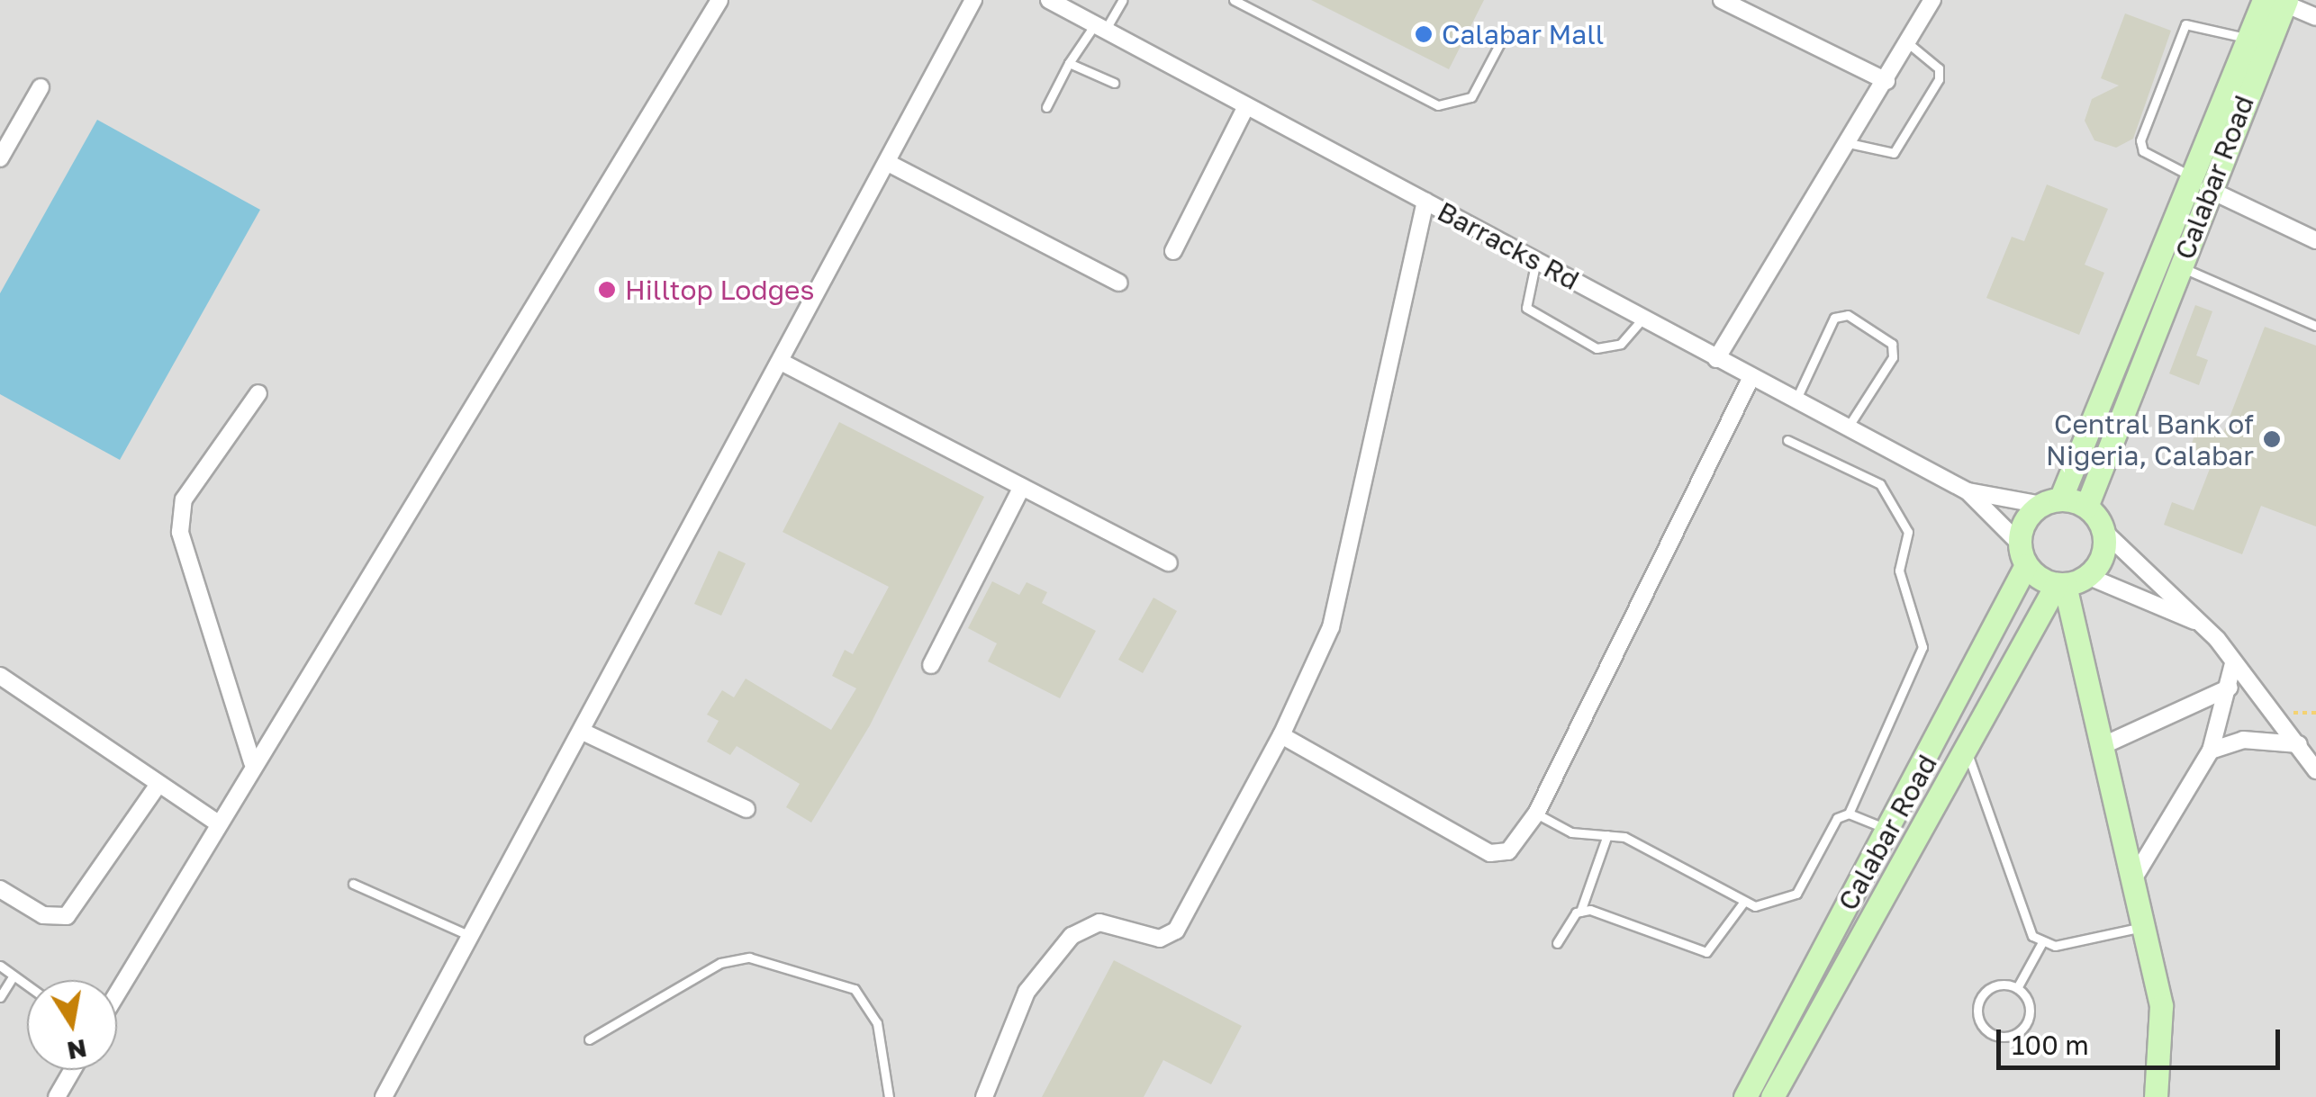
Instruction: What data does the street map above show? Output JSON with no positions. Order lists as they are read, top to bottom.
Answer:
{
  "streets": {
    "main road": ["Calabar Road"],
    "street": ["Barracks Rd"]
  },
  "crossings": [
    ["Calabar Road", "Barracks Rd"]
  ],
  "places": ["Calabar Mall", "Hilltop Lodges", "Central Bank of Nigeria, Calabar"],
  "scale_bar": "100 m",
  "north": "bottom"
}
